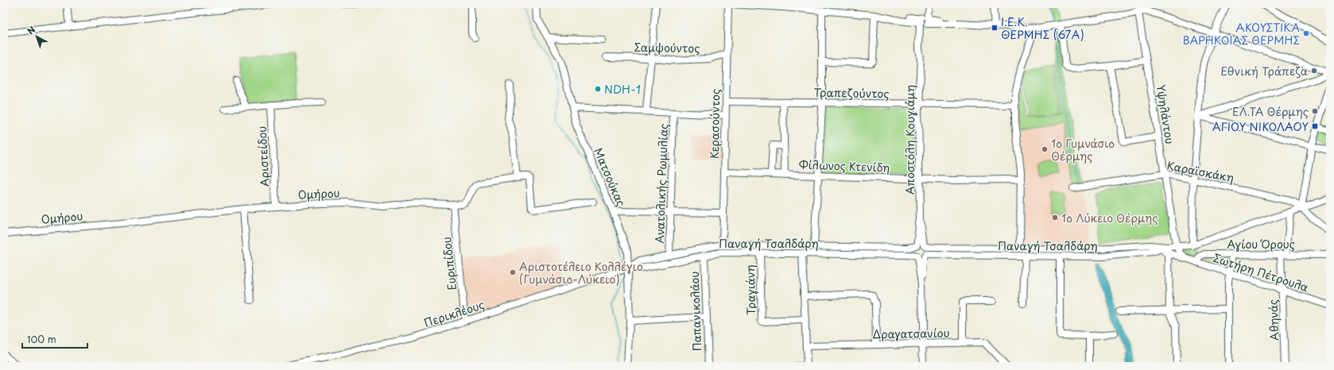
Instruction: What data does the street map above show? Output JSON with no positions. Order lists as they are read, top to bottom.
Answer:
{
  "streets": {
    "street": [
      "Σαμψούντος",
      "Τραπεζούντος",
      "Υψηλάντου",
      "Κερασούντος",
      "Αποστόλη Κουγιάμη",
      "Αριστείδου",
      "Φίλωνος Κτενίδη",
      "Καραϊσκάκη",
      "Ματσούκας",
      "Ανατολικής Ρωμυλίας",
      "Ομήρου",
      "Παναγή Τσαλδάρη",
      "Αγίου Όρους",
      "Ευριπίδου",
      "Σωτήρη Πέτρουλα",
      "Τραγιάνη",
      "Παπανικολάου",
      "Περικλέους",
      "Αθηνάς",
      "Δραγατσανίου"
    ]
  },
  "crossings": [
    ["Σαμψούντος", "Κερασούντος"],
    ["Τραπεζούντος", "Κερασούντος"],
    ["Τραπεζούντος", "Αποστόλη Κουγιάμη"],
    ["Υψηλάντου", "Καραϊσκάκη"],
    ["Υψηλάντου", "Παναγή Τσαλδάρη"],
    ["Κερασούντος", "Φίλωνος Κτενίδη"],
    ["Κερασούντος", "Παναγή Τσαλδάρη"],
    ["Αποστόλη Κουγιάμη", "Φίλωνος Κτενίδη"],
    ["Αποστόλη Κουγιάμη", "Παναγή Τσαλδάρη"],
    ["Αριστείδου", "Ομήρου"],
    ["Καραϊσκάκη", "Παναγή Τσαλδάρη"],
    ["Ματσούκας", "Παναγή Τσαλδάρη"],
    ["Ματσούκας", "Περικλέους"],
    ["Ανατολικής Ρωμυλίας", "Παναγή Τσαλδάρη"],
    ["Ομήρου", "Ευριπίδου"],
    ["Παναγή Τσαλδάρη", "Σωτήρη Πέτρουλα"],
    ["Παναγή Τσαλδάρη", "Τραγιάνη"],
    ["Παναγή Τσαλδάρη", "Παπανικολάου"],
    ["Παναγή Τσαλδάρη", "Περικλέους"],
    ["Παναγή Τσαλδάρη", "Αθηνάς"],
    ["Αγίου Όρους", "Σωτήρη Πέτρουλα"],
    ["Αγίου Όρους", "Αθηνάς"],
    ["Ευριπίδου", "Περικλέους"],
    ["Σωτήρη Πέτρουλα", "Αθηνάς"]
  ],
  "places": {
    "transit": ["Ι.Ε.Κ. ΘΕΡΜΗΣ (67Α)", "ΑΓΙΟΥ ΝΙΚΟΛΑΟΥ"],
    "other": [
      "ΑΚΟΥΣΤΙΚΑ ΒΑΡΗΚΟΙΑΣ ΘΕΡΜΗΣ",
      "Εθνική Τράπεζα",
      "NDH-1",
      "ΕΛ.ΤΑ Θέρμης",
      "1ο Γυμνάσιο Θέρμης",
      "1ο Λύκειο Θέρμης",
      "Αριστοτέλειο Κολλέγιο (Γυμνάσιο-Λύκειο)"
    ]
  },
  "scale_bar": "100 m",
  "north": "top left"
}
